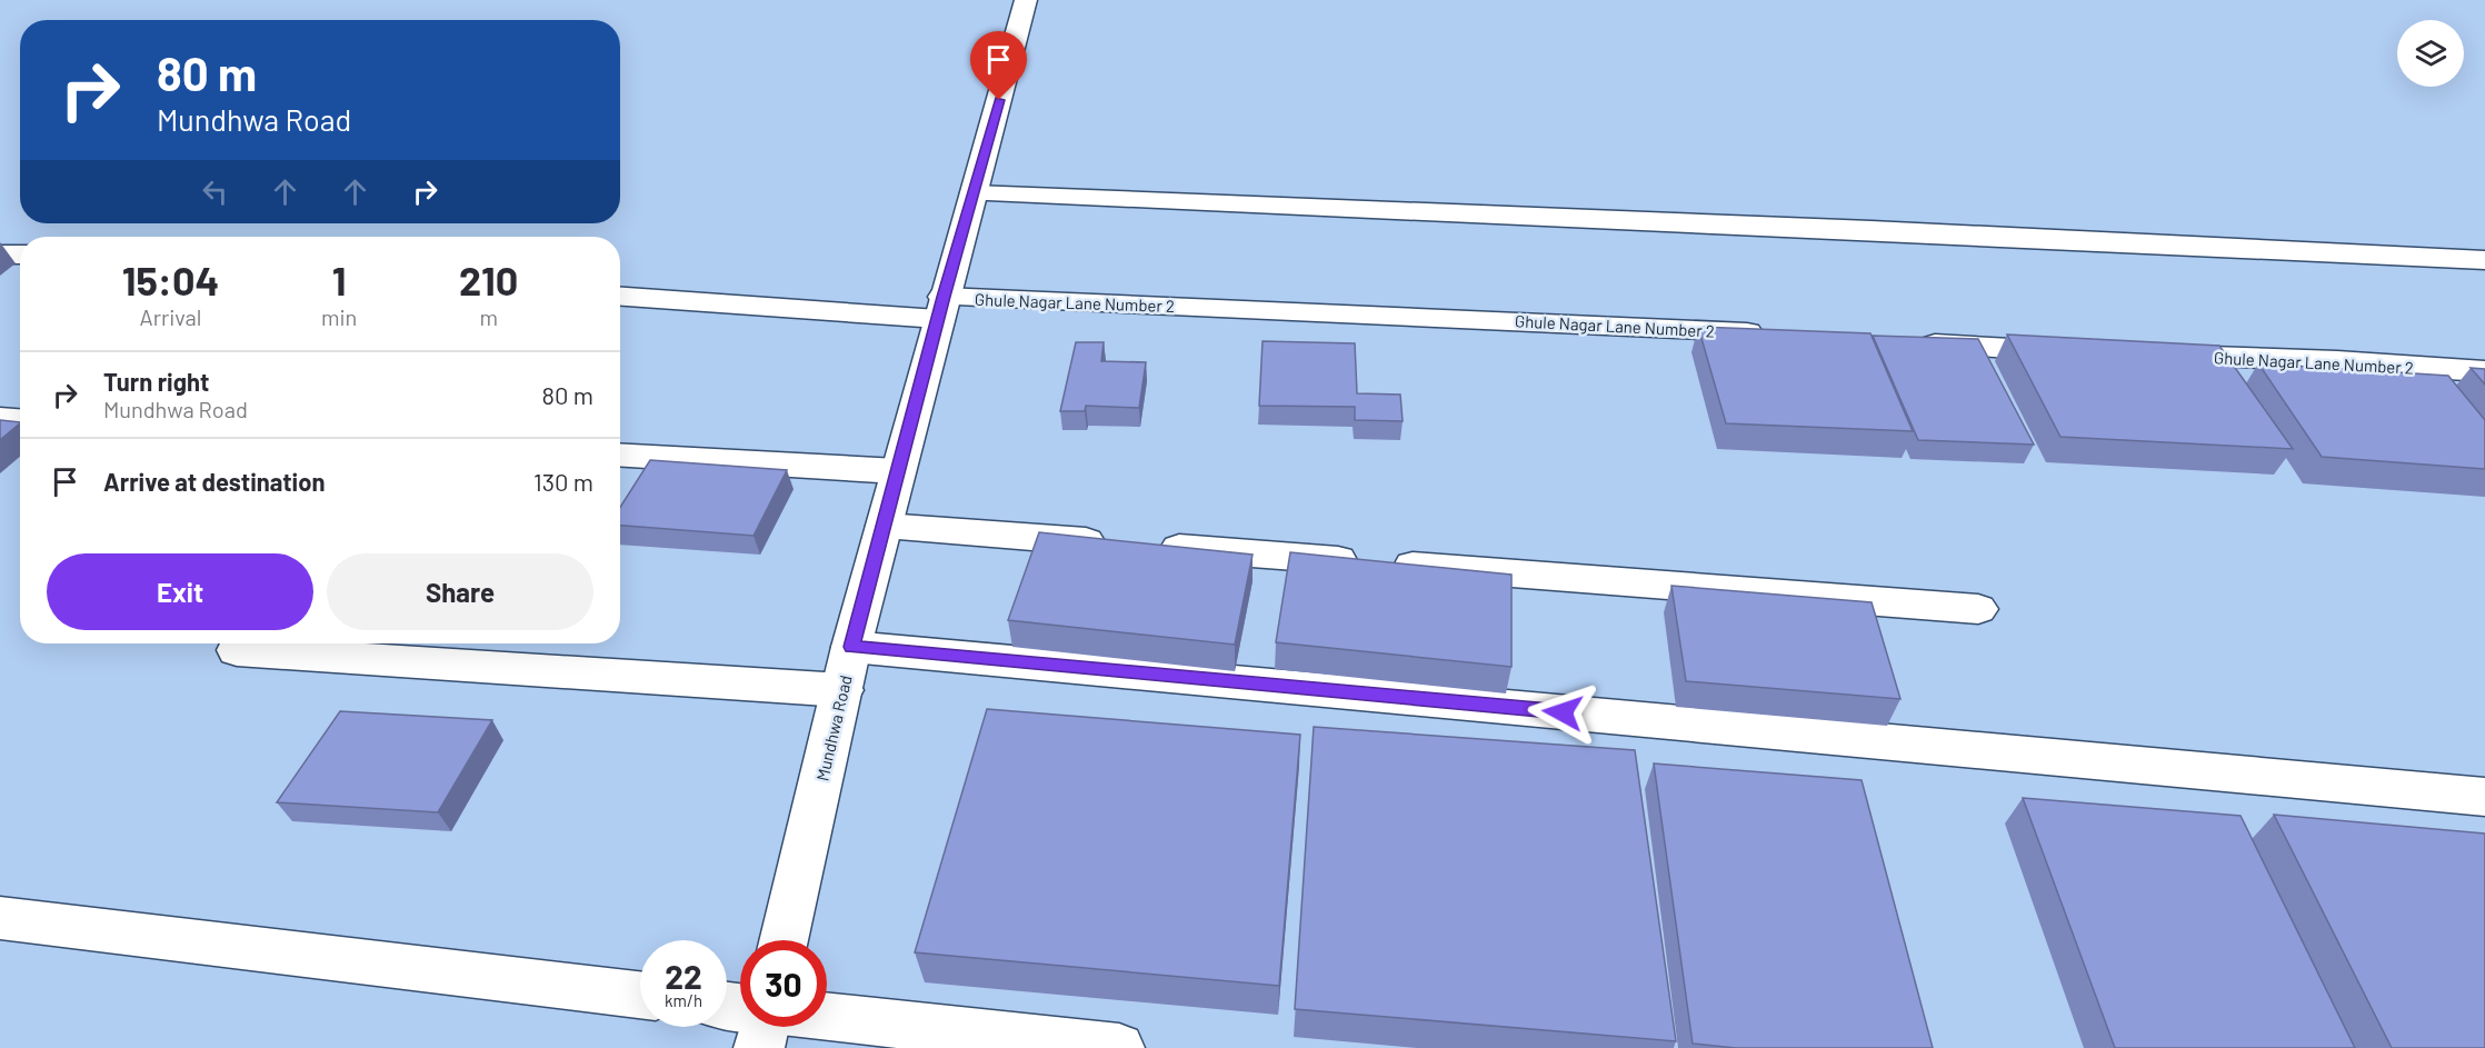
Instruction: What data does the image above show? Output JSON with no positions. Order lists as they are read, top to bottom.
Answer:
{
  "streets": {
    "street": ["Ghule Nagar Lane Number 2", "Mundhwa Road"]
  },
  "crossings": [
    ["Ghule Nagar Lane Number 2", "Mundhwa Road"]
  ],
  "page": {
    "turn": ["80 m", "Mundhwa Road"],
    "eta": [
      "15:04",
      "Arrival",
      "1",
      "min",
      "210",
      "m"
    ],
    "list": [
      {
        "name": "Turn right",
        "note": "Mundhwa Road",
        "value": "80 m"
      },
      {
        "name": "Arrive at destination",
        "value": "130 m"
      }
    ],
    "buttons": ["Exit", "Share"],
    "speed": "22 km/h",
    "limit": "30"
  }
}
